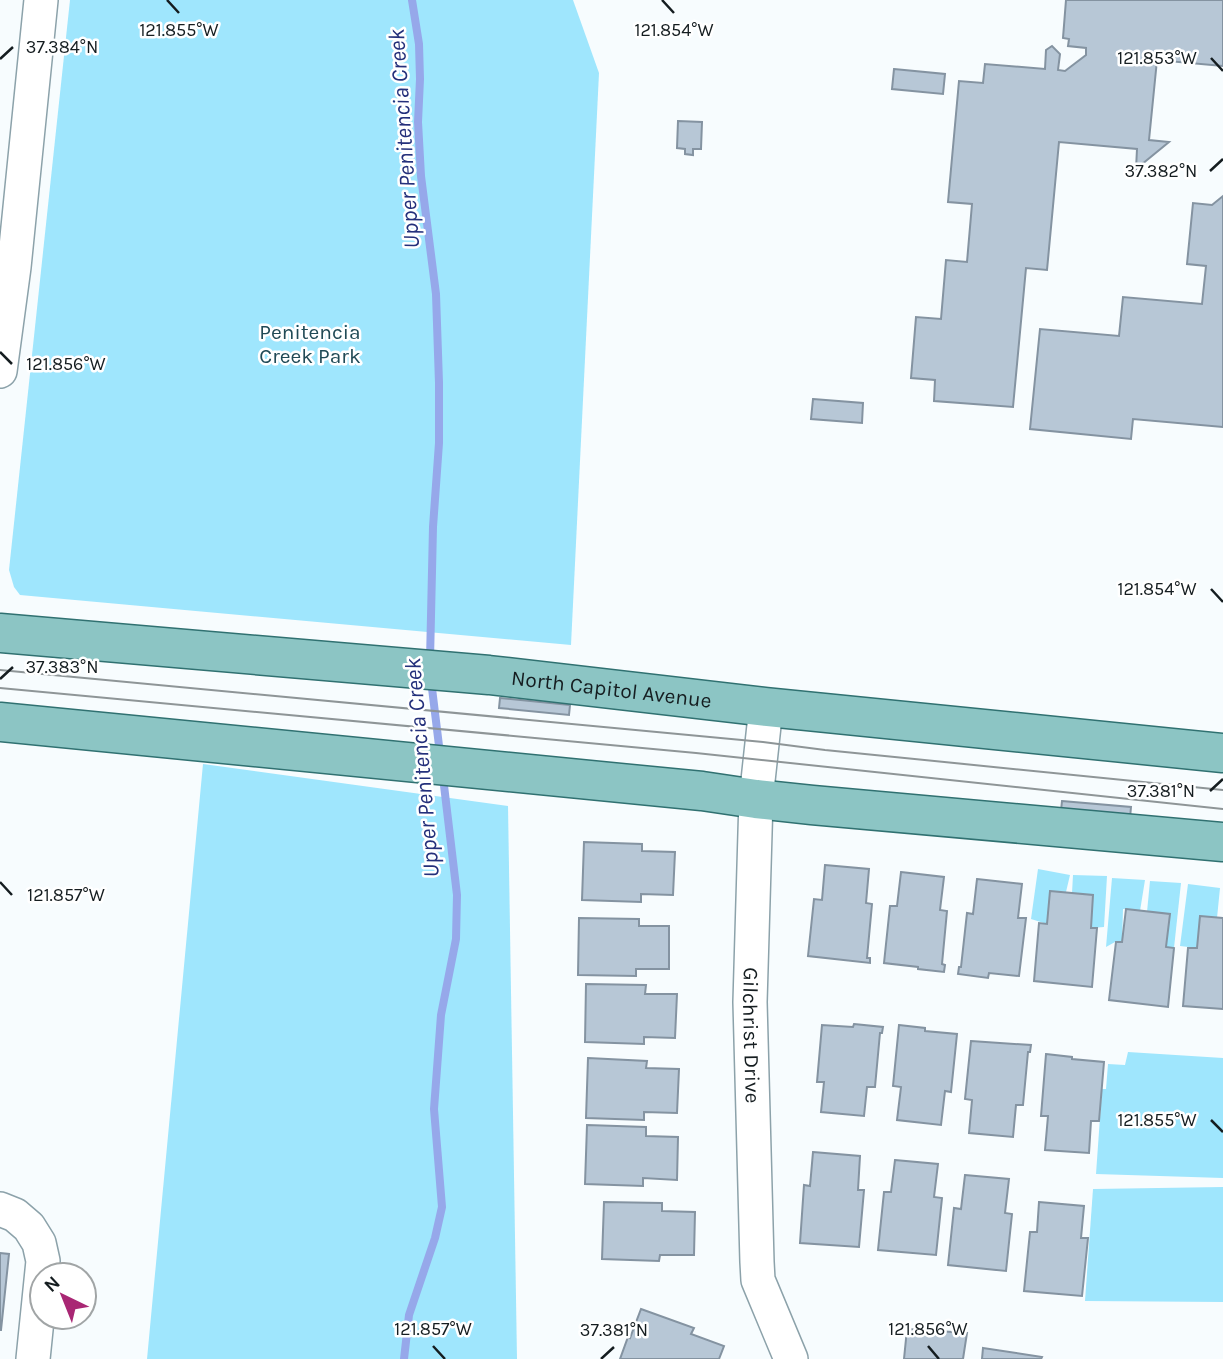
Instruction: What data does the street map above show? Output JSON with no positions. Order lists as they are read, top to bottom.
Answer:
{
  "streets": {
    "main road": ["North Capitol Avenue"],
    "street": ["Gilchrist Drive"]
  },
  "crossings": [
    ["North Capitol Avenue", "Gilchrist Drive"]
  ],
  "water": ["Upper Penitencia Creek"],
  "parks": ["Penitencia Creek Park"],
  "north": "top left",
  "coordinates": [
    "121.855°W",
    "121.854°W",
    "37.384°N",
    "121.853°W",
    "37.382°N",
    "121.856°W",
    "37.383°N",
    "37.381°N",
    "121.857°W"
  ]
}
